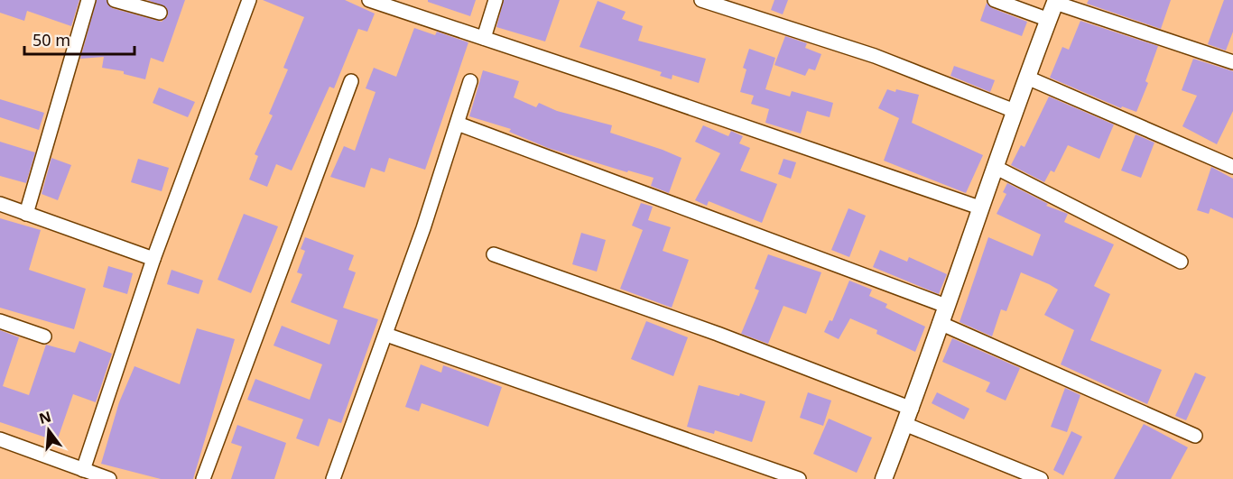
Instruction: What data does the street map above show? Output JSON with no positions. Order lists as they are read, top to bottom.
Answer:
{
  "scale_bar": "50 m",
  "north": "top"
}
